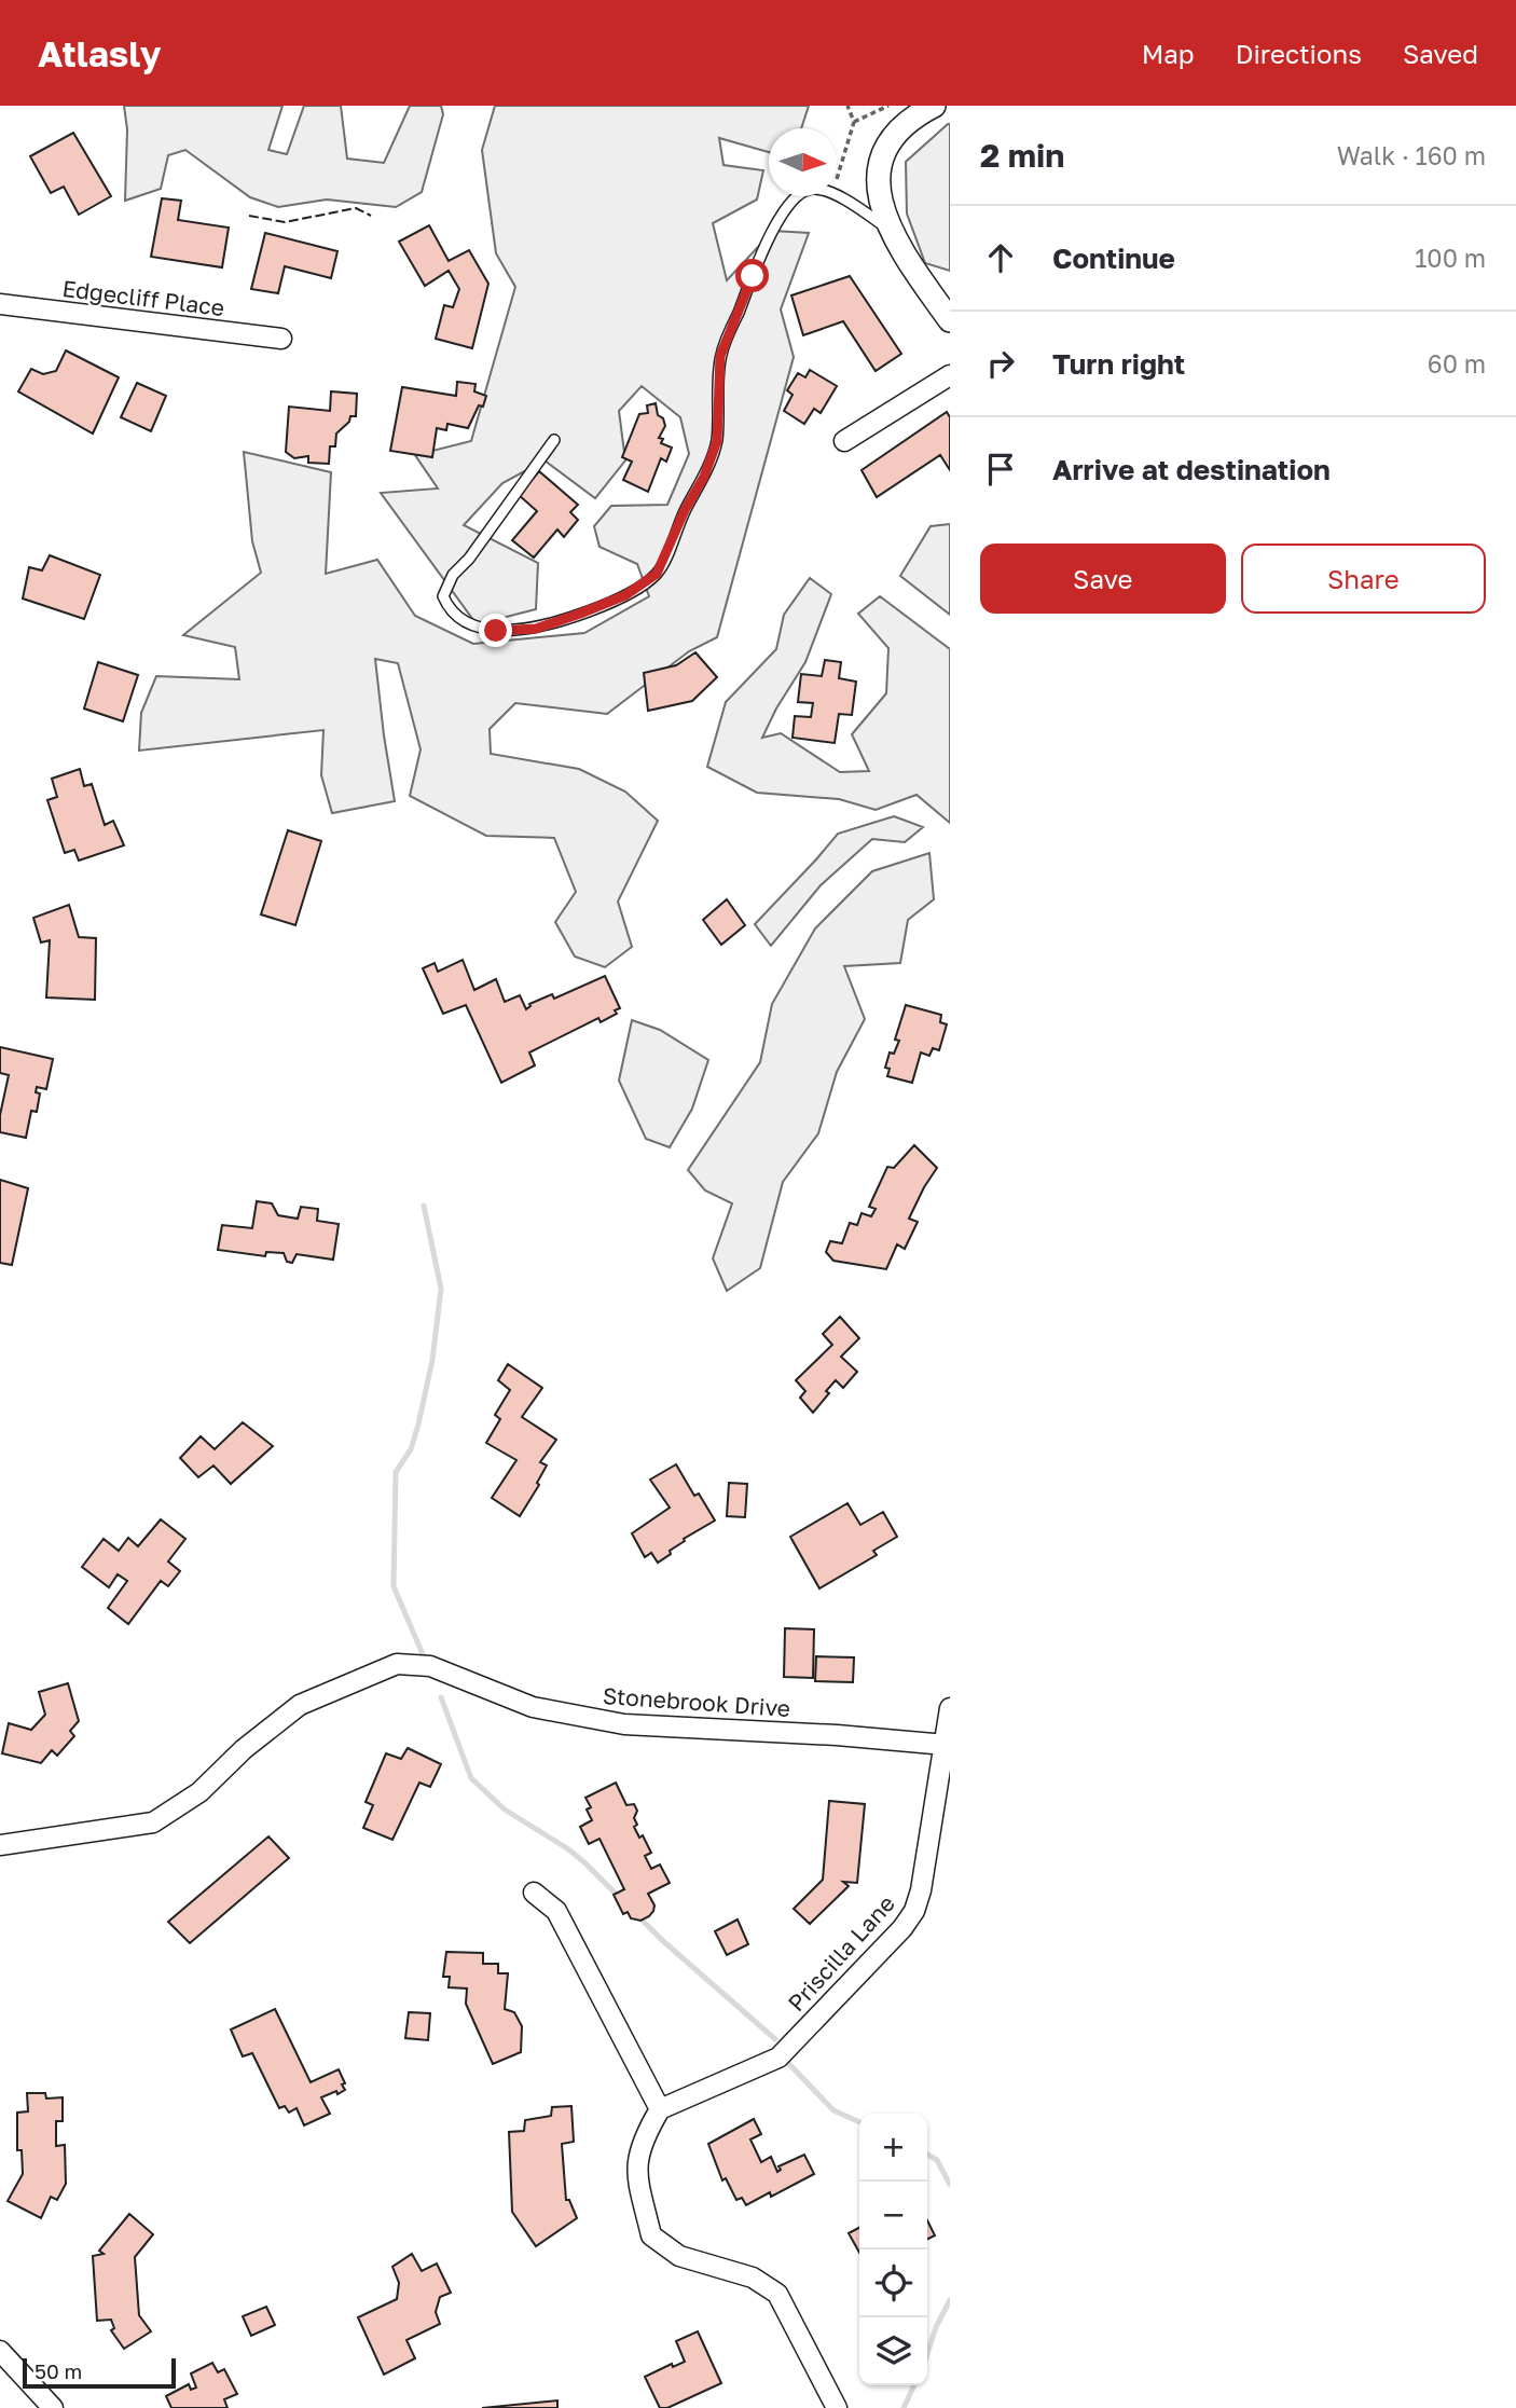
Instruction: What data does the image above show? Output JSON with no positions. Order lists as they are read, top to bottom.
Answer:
{
  "streets": {
    "street": ["Edgecliff Place", "Stonebrook Drive", "Priscilla Lane"]
  },
  "crossings": [
    ["Stonebrook Drive", "Priscilla Lane"]
  ],
  "scale_bar": "50 m",
  "north": "right",
  "page": {
    "header": "Atlasly",
    "nav": ["Map", "Directions", "Saved"],
    "heading": ["2 min", "Walk · 160 m"],
    "list": [
      ["Continue", "100 m"],
      ["Turn right", "60 m"],
      "Arrive at destination"
    ],
    "buttons": ["Save", "Share"],
    "map_buttons": ["+", "−"],
    "scale": "50 m"
  }
}
